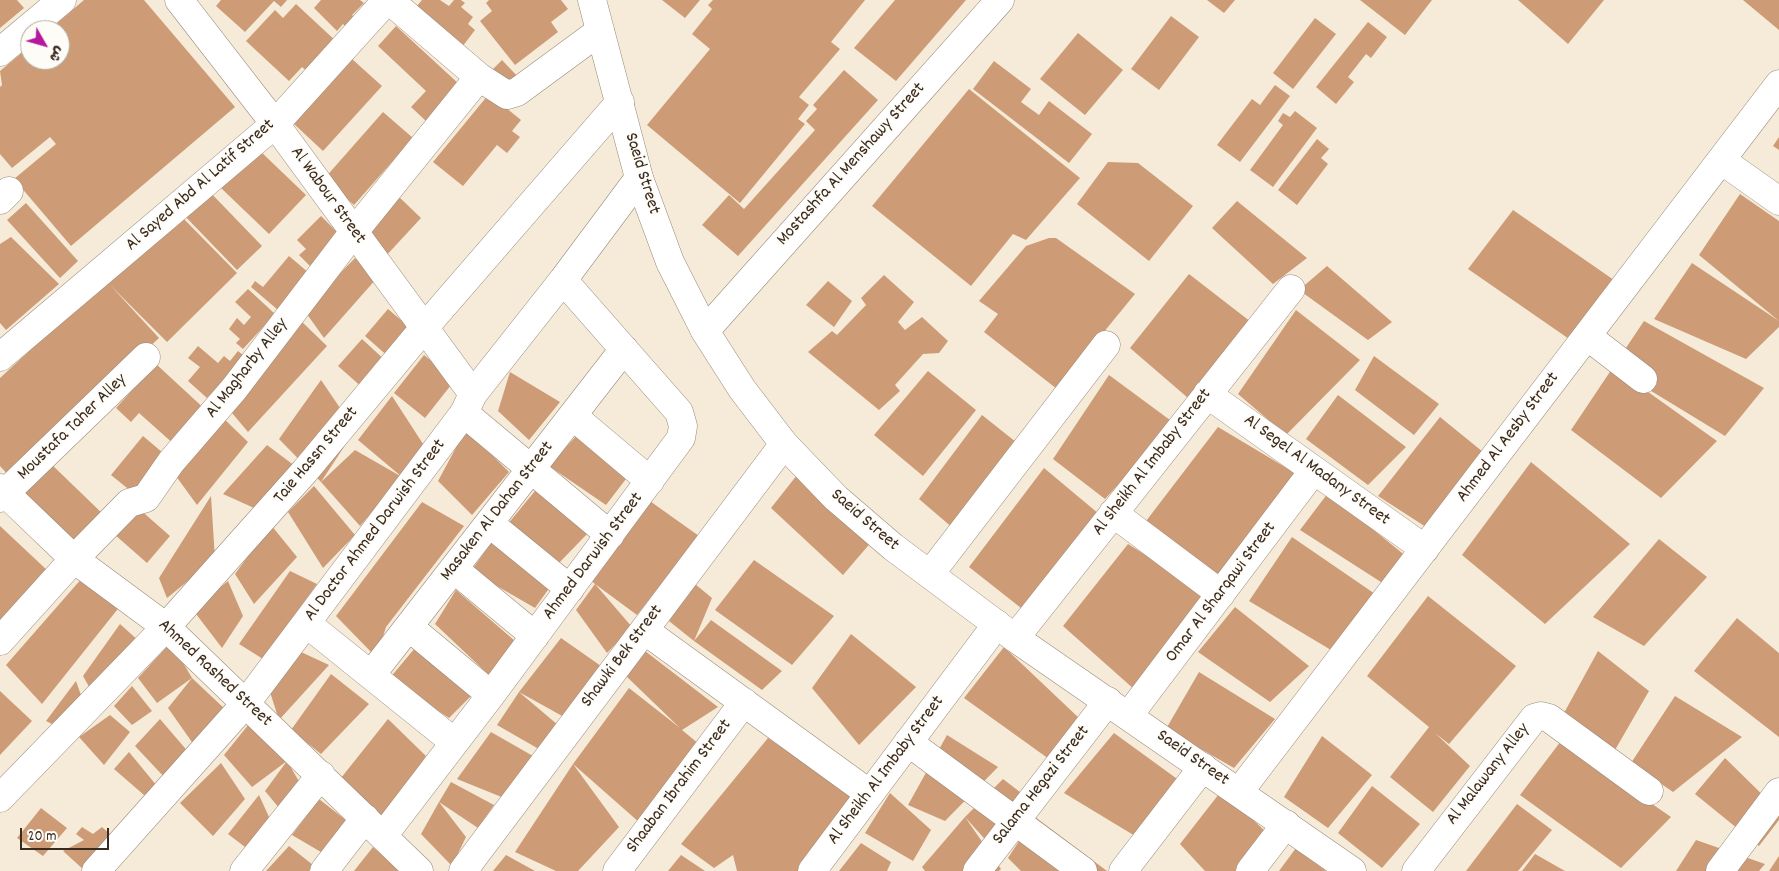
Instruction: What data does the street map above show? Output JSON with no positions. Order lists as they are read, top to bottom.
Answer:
{
  "streets": {
    "street": [
      "Mostashfa Al Menshawy Street",
      "Saeid Street",
      "Al Sayed Abd Al Latif Street",
      "Al Wabour Street",
      "Al Magharby Alley",
      "Moustafa Taher Alley",
      "Ahmed Al Aesby Street",
      "Taie Hassn Street",
      "Al Sheikh Al Imbaby Street",
      "Al Segel Al Madany Street",
      "Masaken Al Dahan Street",
      "Al Doctor Ahmed Darwish Street",
      "Ahmed Darwish Street",
      "Omar Al Sharqawi Street",
      "Shawki Bek Street",
      "Ahmed Rashed Street",
      "Al Malawany Alley",
      "Salama Hegazi Street",
      "Shaaban Ibrahim Street"
    ]
  },
  "crossings": [
    ["Mostashfa Al Menshawy Street", "Saeid Street"],
    ["Saeid Street", "Ahmed Al Aesby Street"],
    ["Saeid Street", "Taie Hassn Street"],
    ["Saeid Street", "Al Sheikh Al Imbaby Street"],
    ["Saeid Street", "Al Doctor Ahmed Darwish Street"],
    ["Saeid Street", "Omar Al Sharqawi Street"],
    ["Saeid Street", "Shawki Bek Street"],
    ["Saeid Street", "Salama Hegazi Street"],
    ["Al Sayed Abd Al Latif Street", "Al Wabour Street"],
    ["Al Wabour Street", "Al Magharby Alley"],
    ["Al Wabour Street", "Taie Hassn Street"],
    ["Al Wabour Street", "Masaken Al Dahan Street"],
    ["Al Wabour Street", "Al Doctor Ahmed Darwish Street"],
    ["Al Wabour Street", "Ahmed Darwish Street"],
    ["Al Magharby Alley", "Ahmed Rashed Street"],
    ["Moustafa Taher Alley", "Ahmed Rashed Street"],
    ["Ahmed Al Aesby Street", "Al Segel Al Madany Street"],
    ["Taie Hassn Street", "Ahmed Rashed Street"],
    ["Al Sheikh Al Imbaby Street", "Al Segel Al Madany Street"],
    ["Al Segel Al Madany Street", "Omar Al Sharqawi Street"],
    ["Masaken Al Dahan Street", "Ahmed Darwish Street"],
    ["Al Doctor Ahmed Darwish Street", "Ahmed Darwish Street"],
    ["Al Doctor Ahmed Darwish Street", "Ahmed Rashed Street"],
    ["Ahmed Darwish Street", "Ahmed Rashed Street"],
    ["Omar Al Sharqawi Street", "Salama Hegazi Street"]
  ],
  "scale_bar": "20 m",
  "north": "bottom right"
}
